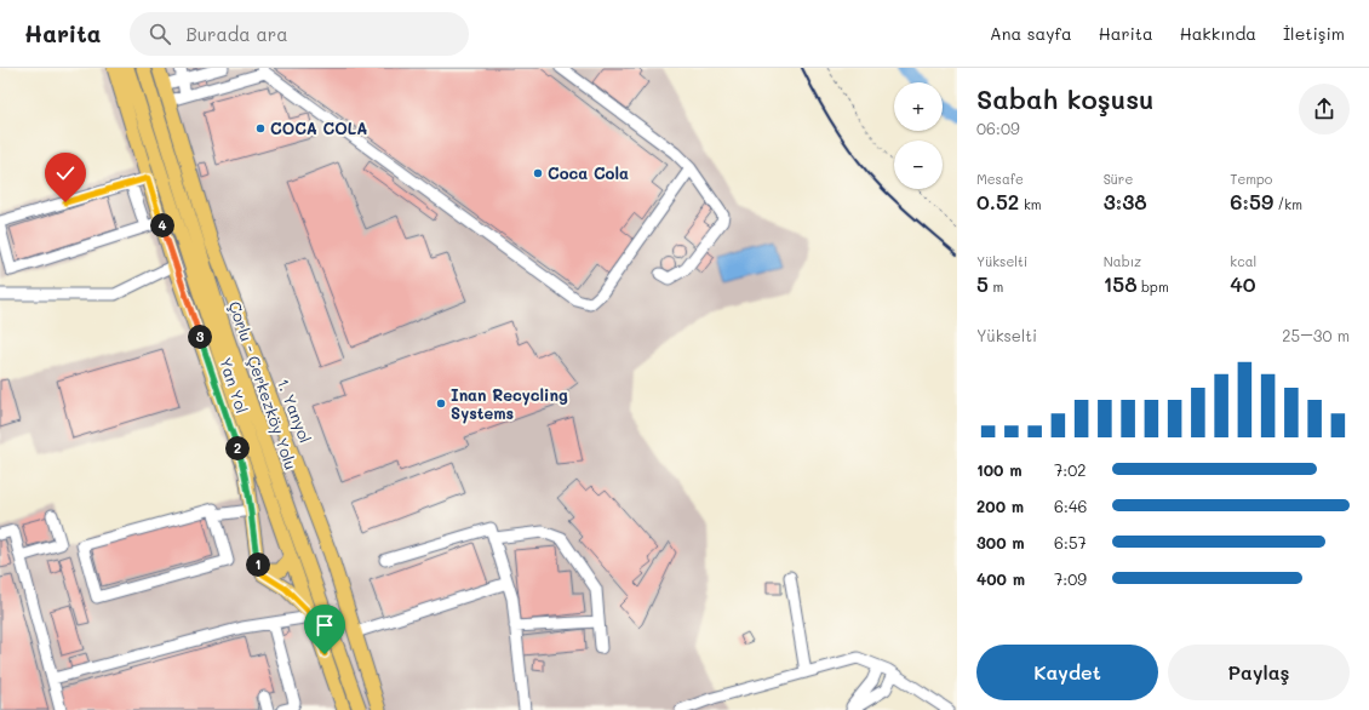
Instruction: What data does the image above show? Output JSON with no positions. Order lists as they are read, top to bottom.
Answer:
{
  "streets": {
    "main road": ["Yan Yol", "Çorlu - Çerkezköy Yolu", "1. Yanyol"]
  },
  "places": ["COCA COLA", "Coca Cola", "Inan Recycling Systems"],
  "page": {
    "header": "Harita",
    "search": "Burada ara",
    "nav": [
      "Ana sayfa",
      "Harita",
      "Hakkında",
      "İletişim"
    ],
    "heading": ["Sabah koşusu", "06:09"],
    "map_buttons": ["+", "−"],
    "stats": [
      ["Mesafe", "0.52 km"],
      ["Süre", "3:38"],
      ["Tempo", "6:59 /km"],
      ["Yükselti", "5 m"],
      ["Nabız", "158 bpm"],
      ["kcal", "40"]
    ],
    "pins": [
      "4",
      "3",
      "2",
      "1"
    ],
    "chart": ["Yükselti", "25–30 m"],
    "list": [
      {
        "name": "100 m",
        "note": "7:02"
      },
      {
        "name": "200 m",
        "note": "6:46"
      },
      {
        "name": "300 m",
        "note": "6:57"
      },
      {
        "name": "400 m",
        "note": "7:09"
      }
    ],
    "buttons": ["Kaydet", "Paylaş"]
  }
}
